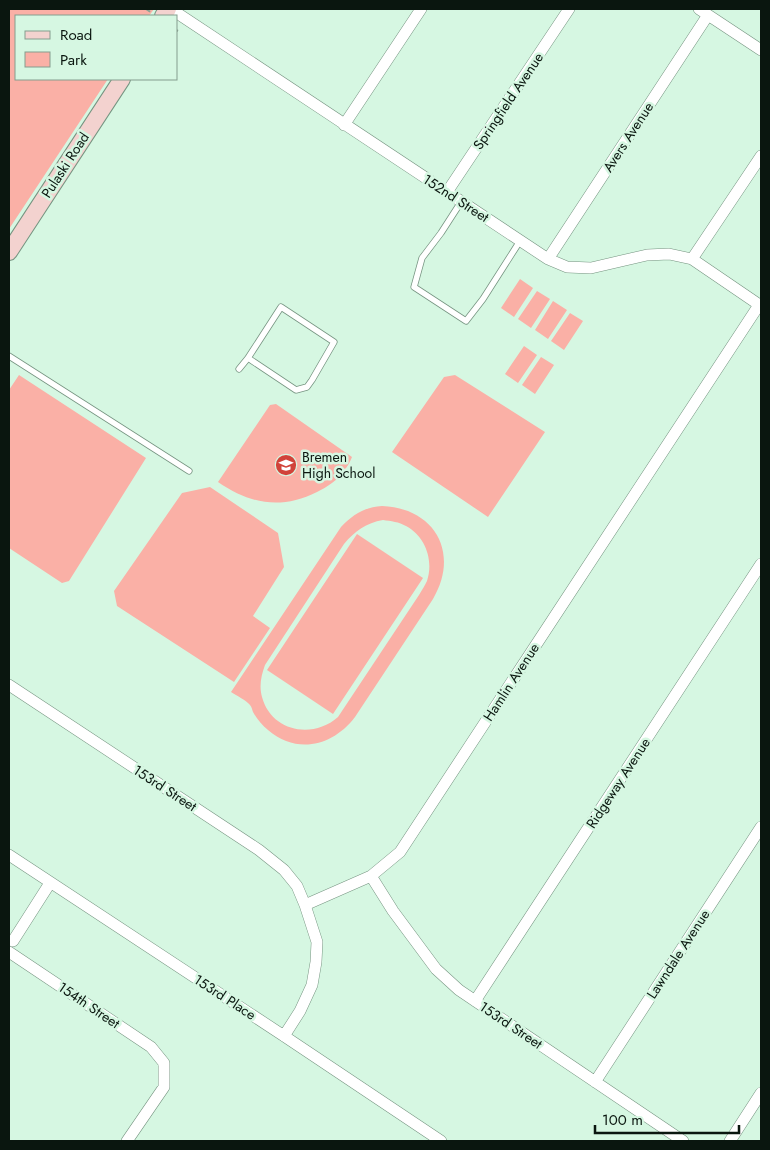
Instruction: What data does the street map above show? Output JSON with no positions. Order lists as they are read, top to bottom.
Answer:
{
  "streets": {
    "main road": ["Pulaski Road"],
    "street": [
      "Springfield Avenue",
      "Avers Avenue",
      "152nd Street",
      "Hamlin Avenue",
      "Ridgeway Avenue",
      "153rd Street",
      "Lawndale Avenue",
      "153rd Place",
      "154th Street"
    ]
  },
  "crossings": [
    ["Springfield Avenue", "152nd Street"],
    ["Avers Avenue", "152nd Street"],
    ["152nd Street", "Hamlin Avenue"],
    ["Hamlin Avenue", "153rd Street"],
    ["Ridgeway Avenue", "153rd Street"],
    ["153rd Street", "Lawndale Avenue"]
  ],
  "places": {
    "school or university": ["Bremen High School"]
  },
  "legend": ["Road", "Park"],
  "scale_bar": "100 m"
}
